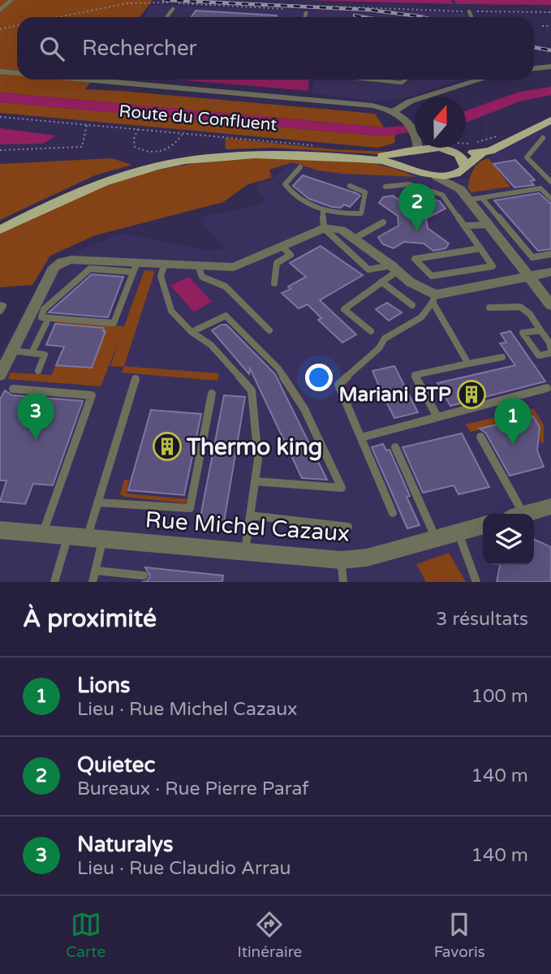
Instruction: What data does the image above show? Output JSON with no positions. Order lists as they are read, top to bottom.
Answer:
{
  "streets": {
    "street": ["Rue Michel Cazaux"],
    "path": ["Route du Confluent"]
  },
  "places": {
    "building": ["Mariani BTP", "Thermo king"]
  },
  "north": "top",
  "page": {
    "search": "Rechercher",
    "pins": ["2", "3", "1"],
    "heading": ["À proximité", "3 résultats"],
    "list": [
      {
        "mark": "1",
        "name": "Lions",
        "note": "Lieu · Rue Michel Cazaux",
        "value": "100 m"
      },
      {
        "mark": "2",
        "name": "Quietec",
        "note": "Bureaux · Rue Pierre Paraf",
        "value": "140 m"
      },
      {
        "mark": "3",
        "name": "Naturalys",
        "note": "Lieu · Rue Claudio Arrau",
        "value": "140 m"
      }
    ],
    "nav": ["Carte", "Itinéraire", "Favoris"]
  }
}
